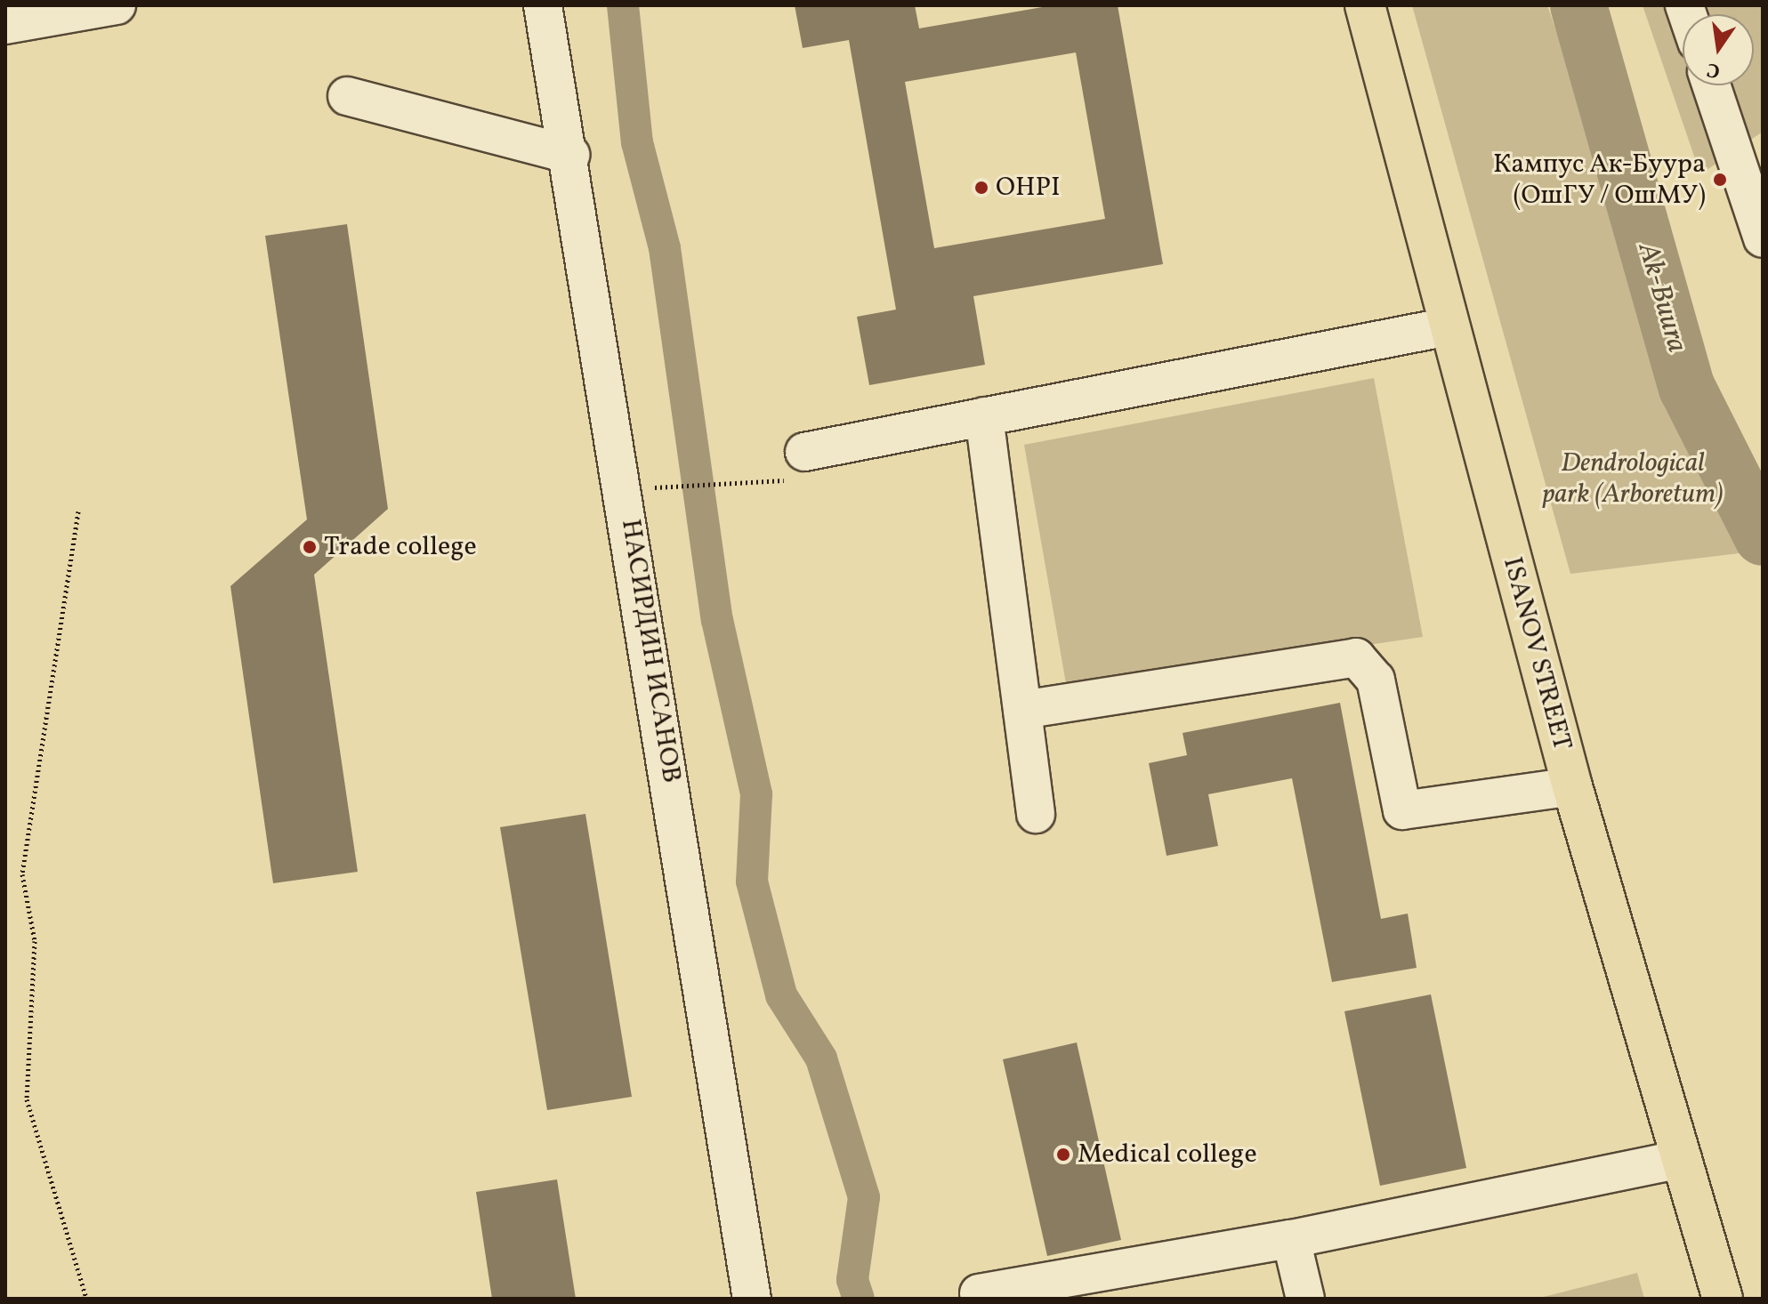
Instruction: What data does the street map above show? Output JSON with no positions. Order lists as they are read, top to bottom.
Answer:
{
  "streets": {
    "main road": ["ISANOV STREET"],
    "street": ["НАСИРДИН ИСАНОВ"]
  },
  "water": ["Ak-Buura"],
  "parks": ["Dendrological park (Arboretum)"],
  "places": [
    "Кампус Ак-Буура (ОшГУ / ОшМУ)",
    "OHPI",
    "Trade college",
    "Medical college"
  ],
  "north": "bottom"
}
